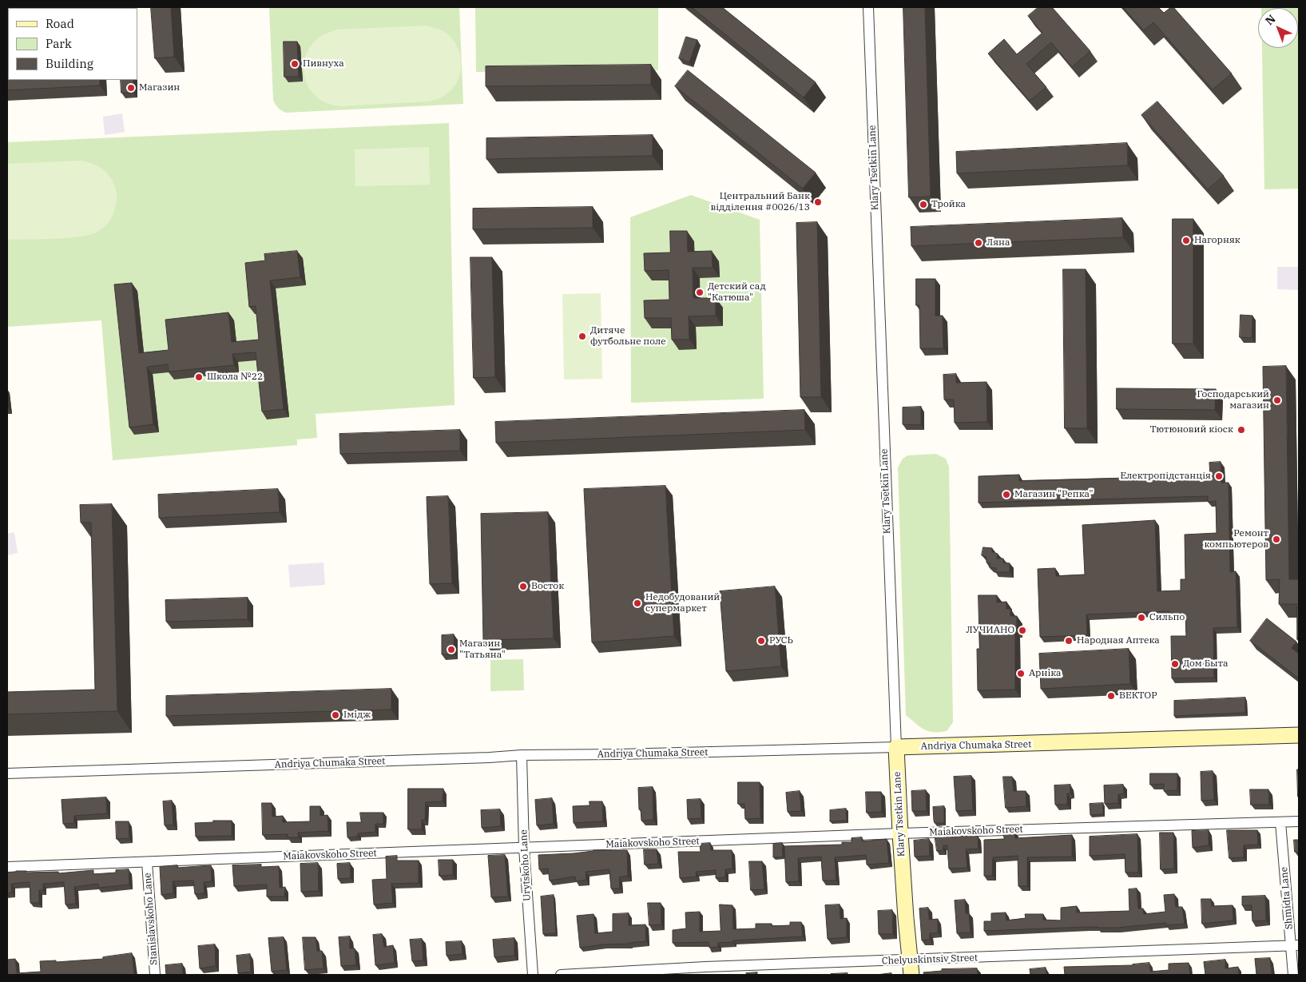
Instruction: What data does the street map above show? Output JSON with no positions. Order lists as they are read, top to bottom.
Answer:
{
  "streets": {
    "street": [
      "Klary Tsetkin Lane",
      "Andriya Chumaka Street",
      "Maiakovskoho Street",
      "Urytskoho Lane",
      "Shmidta Lane",
      "Stanislavskoho Lane",
      "Chelyuskintsiv Street"
    ]
  },
  "crossings": [
    ["Klary Tsetkin Lane", "Andriya Chumaka Street"],
    ["Klary Tsetkin Lane", "Maiakovskoho Street"],
    ["Klary Tsetkin Lane", "Chelyuskintsiv Street"],
    ["Andriya Chumaka Street", "Urytskoho Lane"],
    ["Maiakovskoho Street", "Urytskoho Lane"],
    ["Maiakovskoho Street", "Shmidta Lane"],
    ["Maiakovskoho Street", "Stanislavskoho Lane"],
    ["Shmidta Lane", "Chelyuskintsiv Street"]
  ],
  "places": [
    "Пивнуха",
    "Магазин",
    "Центральний Банк відділення #0026/13",
    "Тройка",
    "Нагорняк",
    "Ляна",
    "Детский сад \"Катюша\"",
    "Дитяче футбольне поле",
    "Школа №22",
    "Господарський магазин",
    "Тютюновий кіоск",
    "Електропідстанція",
    "Магазин \"Репка\"",
    "Ремонт компьютеров",
    "Восток",
    "Недобудований супермаркет",
    "Сильпо",
    "ЛУЧИАНО",
    "РУСЬ",
    "Народная Аптека",
    "Магазин \"Татьяна\"",
    "Дом Быта",
    "Арніка",
    "ВЕКТОР",
    "Імідж"
  ],
  "legend": ["Road", "Park", "Building"],
  "north": "top left"
}
